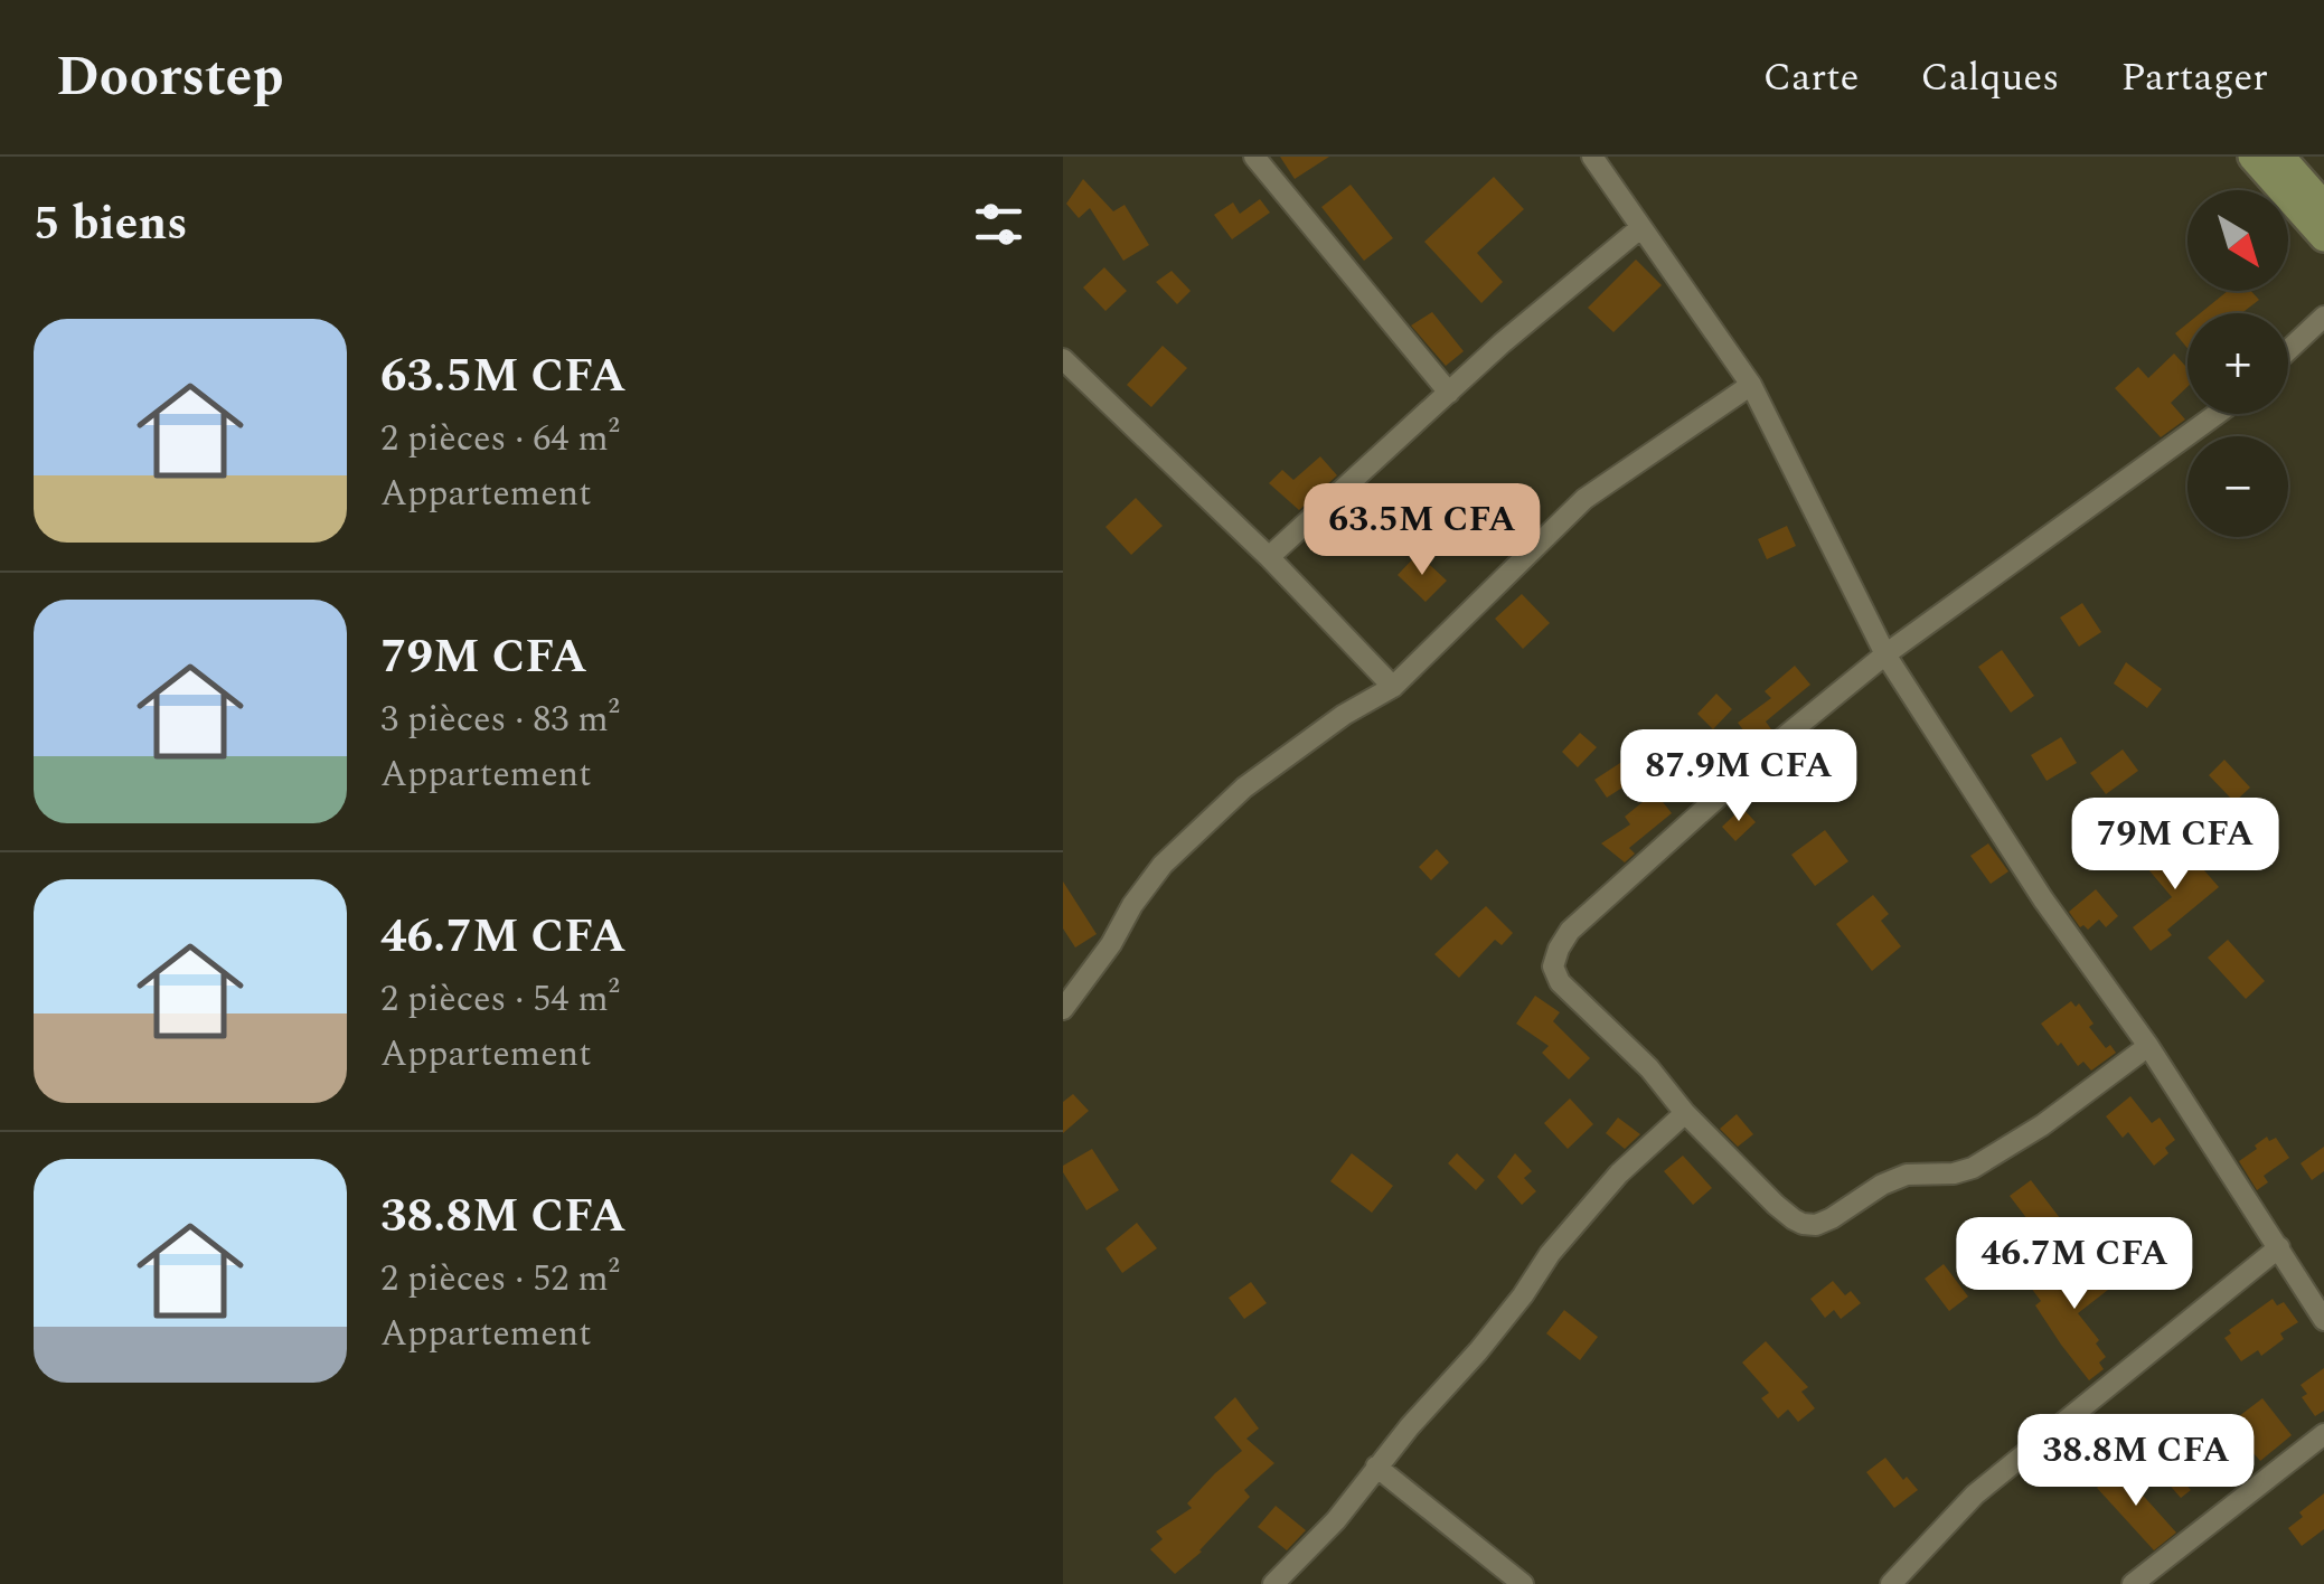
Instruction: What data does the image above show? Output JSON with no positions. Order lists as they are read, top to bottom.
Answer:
{
  "north": "bottom right",
  "page": {
    "header": "Doorstep",
    "nav": ["Carte", "Calques", "Partager"],
    "heading": "5 biens",
    "map_buttons": ["+", "−"],
    "list": [
      {
        "name": "63.5M CFA",
        "note": "2 pièces · 64 m² · Appartement"
      },
      {
        "name": "79M CFA",
        "note": "3 pièces · 83 m² · Appartement"
      },
      {
        "name": "46.7M CFA",
        "note": "2 pièces · 54 m² · Appartement"
      },
      {
        "name": "38.8M CFA",
        "note": "2 pièces · 52 m² · Appartement"
      }
    ],
    "price": [
      "63.5M CFA",
      "87.9M CFA",
      "79M CFA",
      "46.7M CFA",
      "38.8M CFA"
    ]
  }
}
